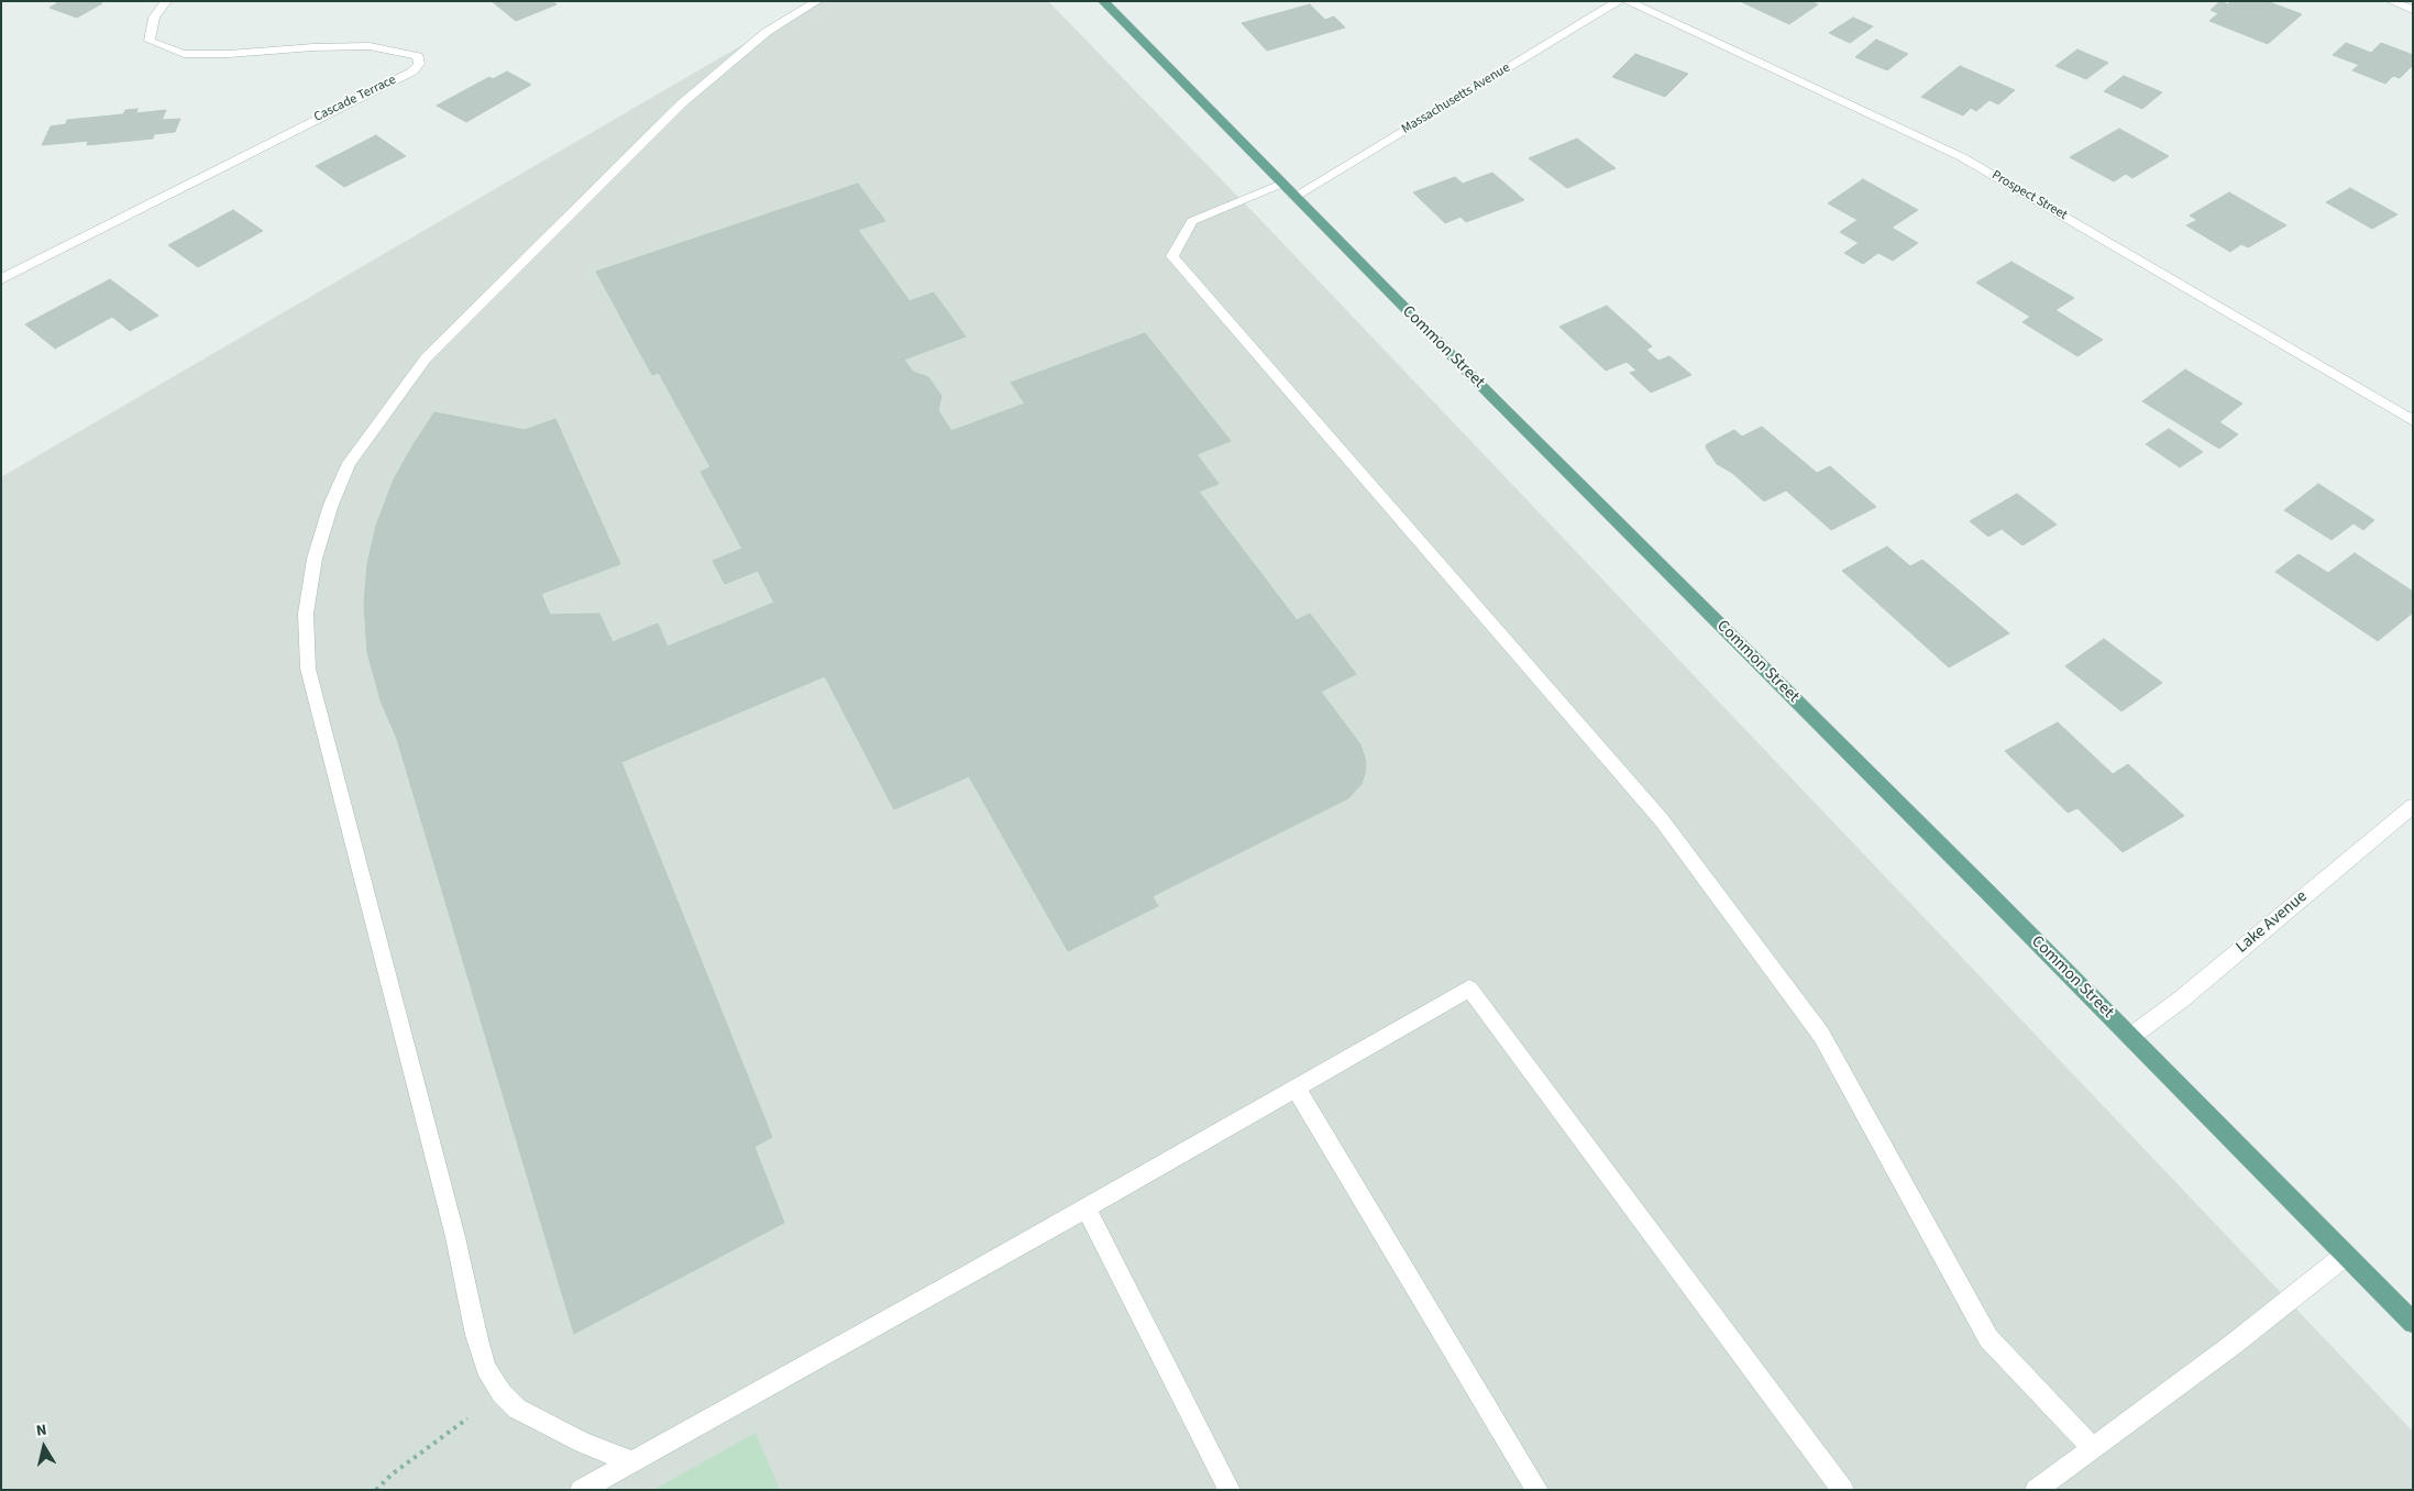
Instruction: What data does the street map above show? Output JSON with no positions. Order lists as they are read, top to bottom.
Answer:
{
  "streets": {
    "main road": ["Common Street"],
    "street": [
      "Cascade Terrace",
      "Massachusetts Avenue",
      "Prospect Street",
      "Lake Avenue"
    ]
  },
  "crossings": [
    ["Massachusetts Avenue", "Common Street"],
    ["Common Street", "Lake Avenue"]
  ],
  "north": "top"
}
